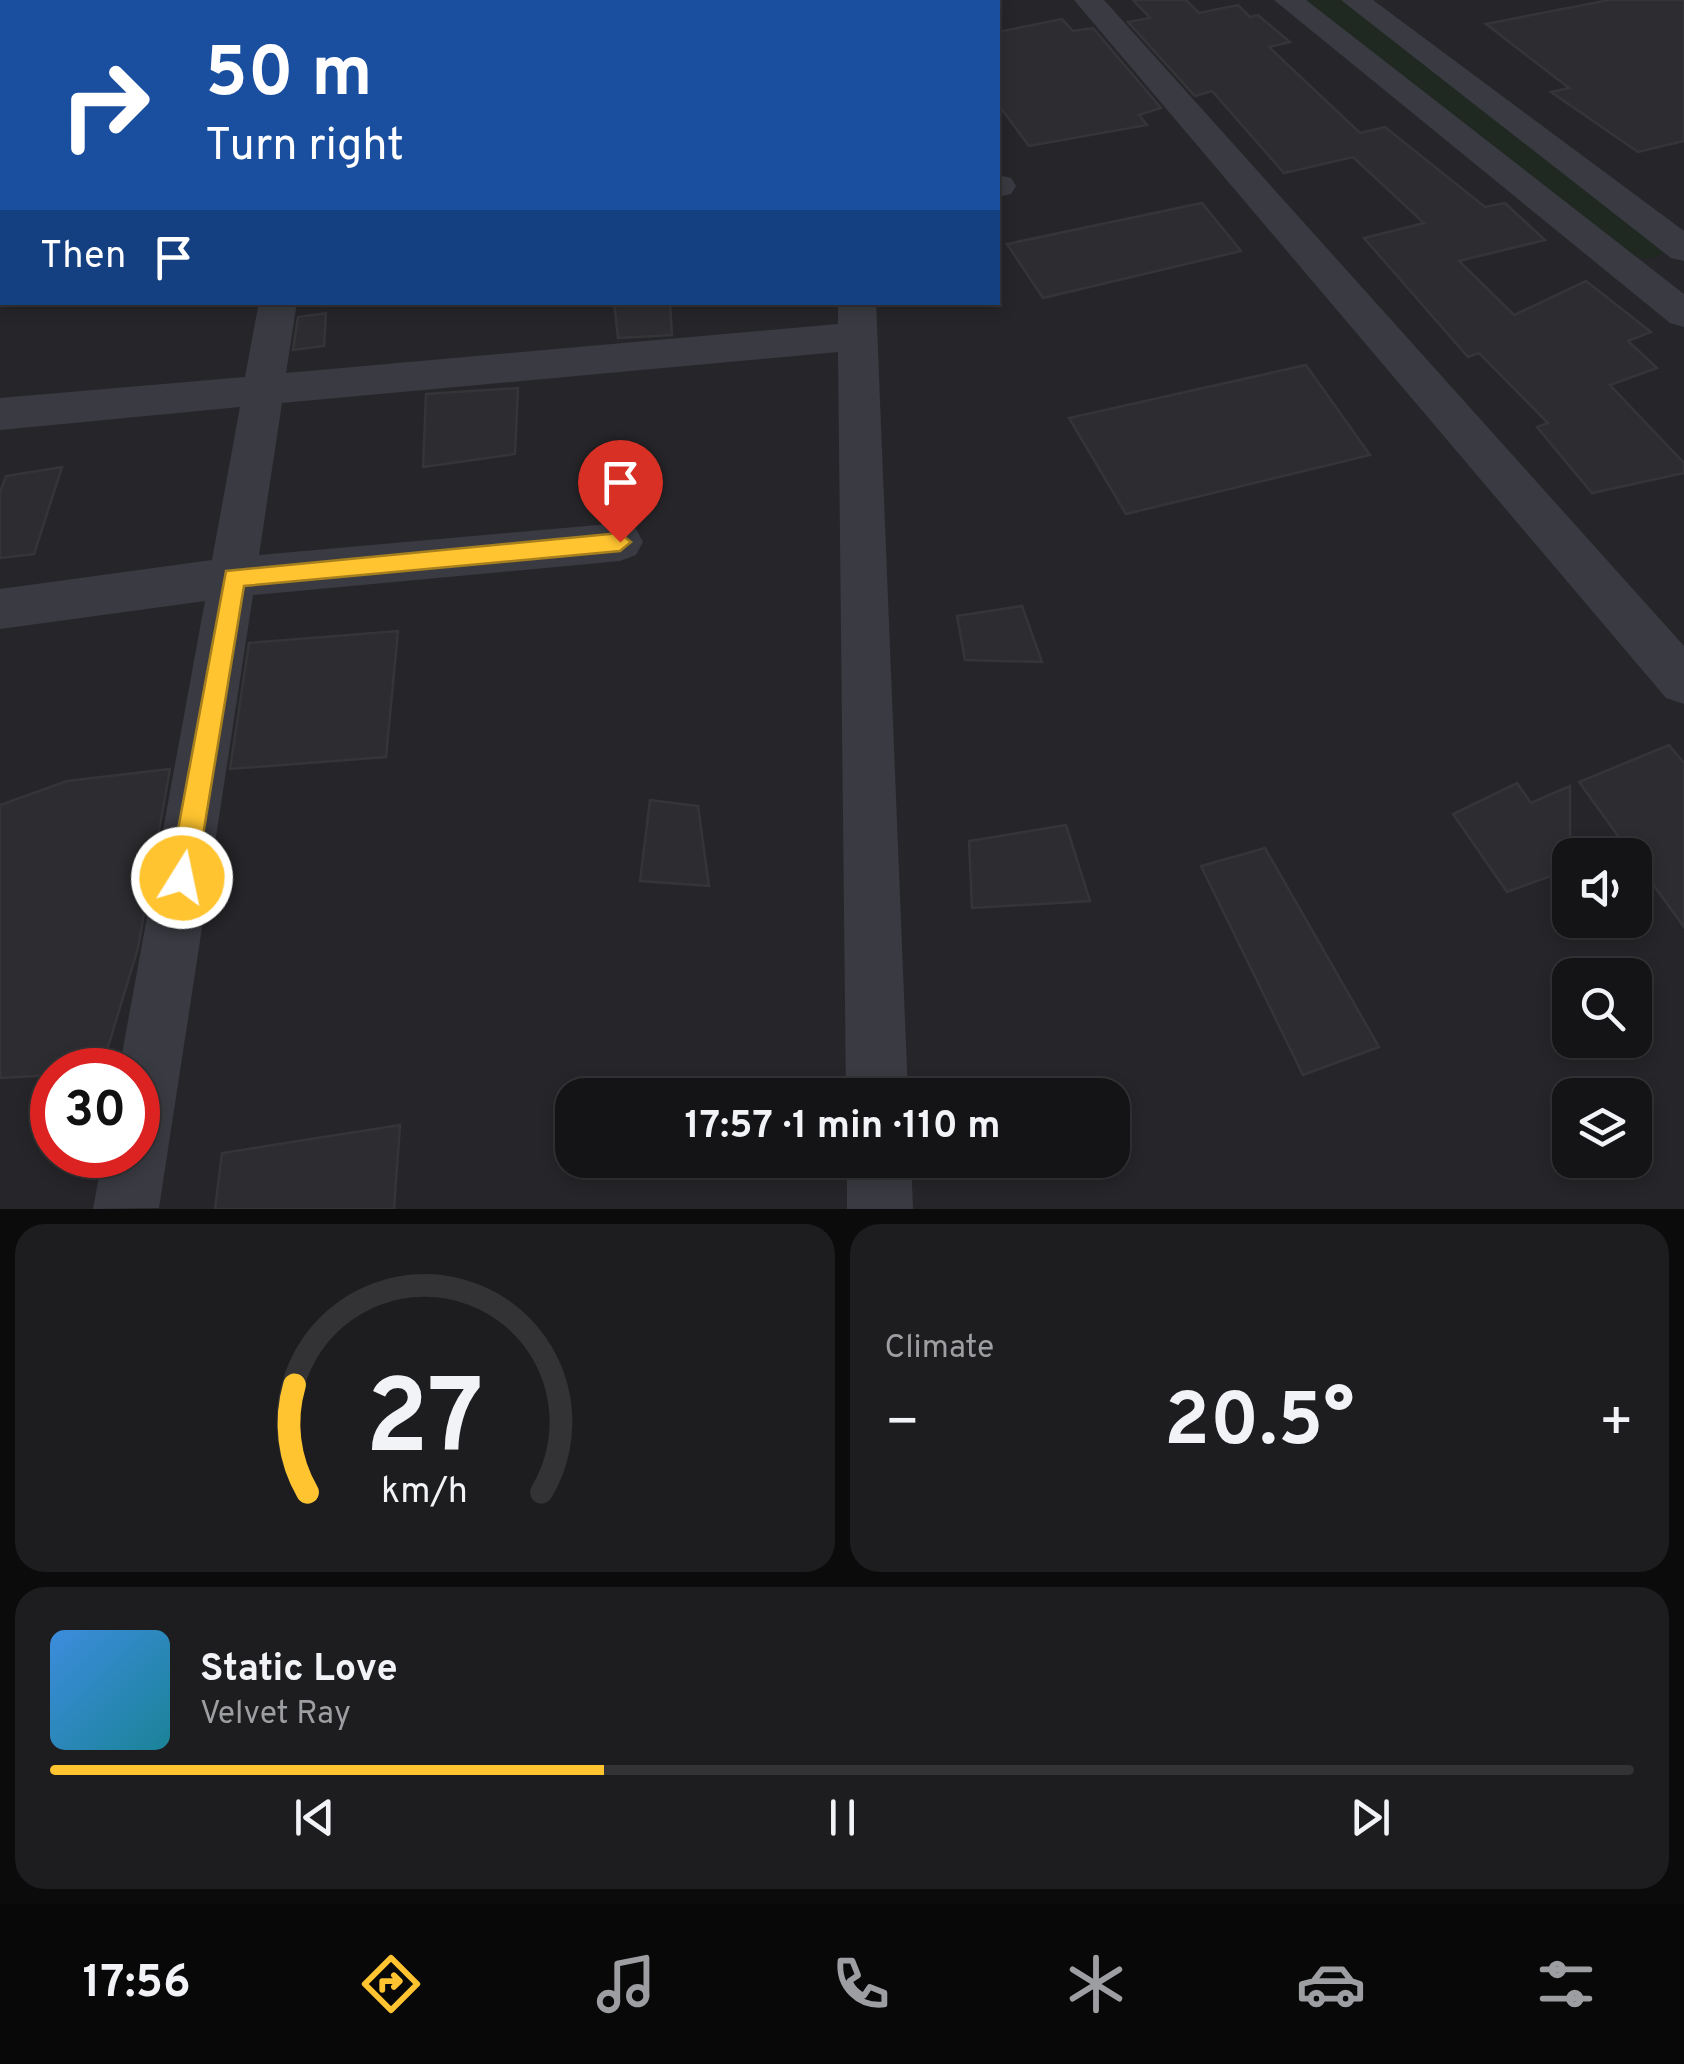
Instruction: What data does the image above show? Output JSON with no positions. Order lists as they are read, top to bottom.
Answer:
{
  "page": {
    "turn": ["50 m", "Turn right"],
    "then": "Then",
    "limit": "30",
    "trip": "17:57 · 1 min · 110 m",
    "tile": "Climate",
    "heat": ["−", "20.5°", "+"],
    "song": ["Static Love", "Velvet Ray"],
    "tabs": "17:56",
    "gauge": ["27", "km/h"]
  }
}
